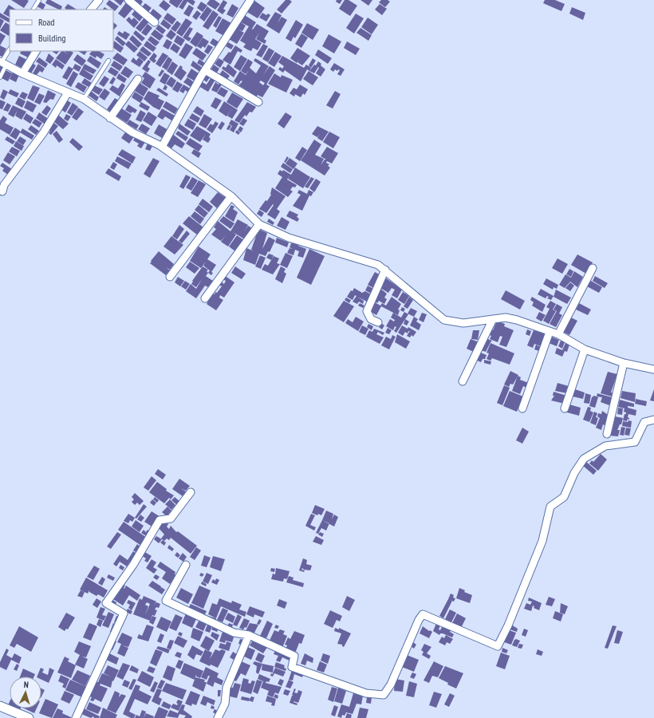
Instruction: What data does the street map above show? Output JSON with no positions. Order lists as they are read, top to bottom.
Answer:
{
  "legend": ["Road", "Building"],
  "north": "top"
}
